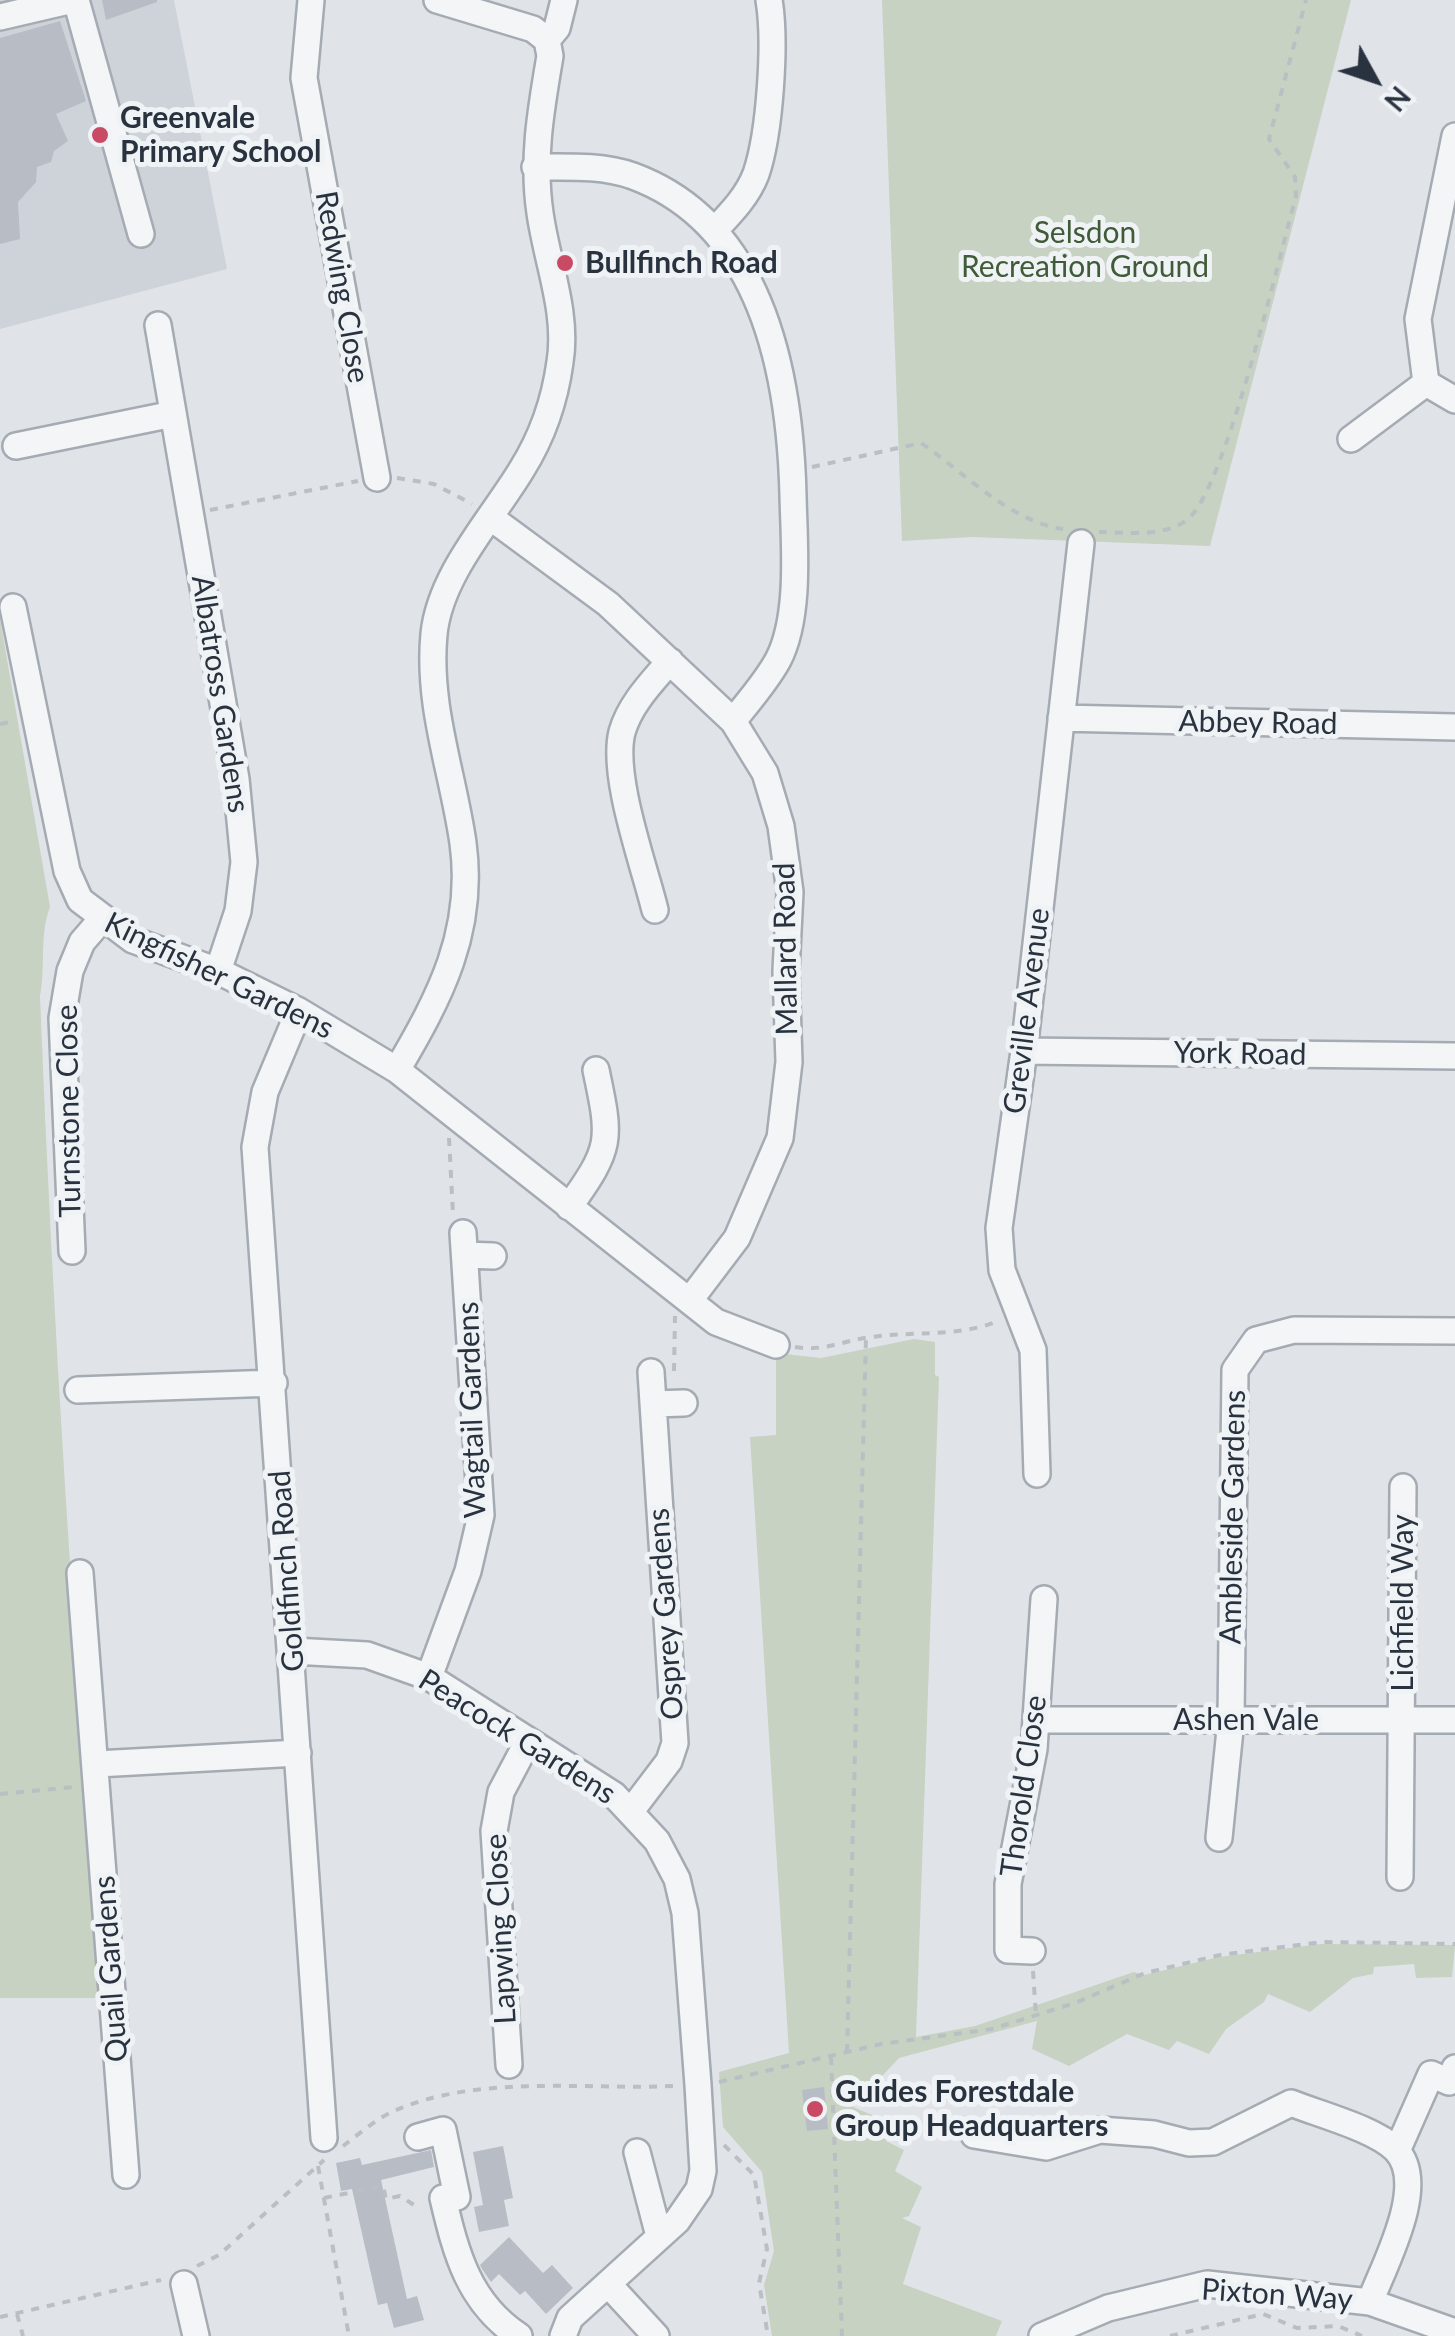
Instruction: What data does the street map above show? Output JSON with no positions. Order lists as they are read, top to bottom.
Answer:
{
  "streets": {
    "street": [
      "Redwing Close",
      "Albatross Gardens",
      "Abbey Road",
      "Mallard Road",
      "Kingfisher Gardens",
      "Greville Avenue",
      "York Road",
      "Turnstone Close",
      "Wagtail Gardens",
      "Ambleside Gardens",
      "Goldfinch Road",
      "Lichfield Way",
      "Osprey Gardens",
      "Ashen Vale",
      "Peacock Gardens",
      "Thorold Close",
      "Lapwing Close",
      "Quail Gardens",
      "Pixton Way"
    ]
  },
  "crossings": [
    ["Albatross Gardens", "Kingfisher Gardens"],
    ["Abbey Road", "Greville Avenue"],
    ["Mallard Road", "Kingfisher Gardens"],
    ["Kingfisher Gardens", "Turnstone Close"],
    ["Kingfisher Gardens", "Goldfinch Road"],
    ["Greville Avenue", "York Road"],
    ["Wagtail Gardens", "Peacock Gardens"],
    ["Ambleside Gardens", "Ashen Vale"],
    ["Goldfinch Road", "Peacock Gardens"],
    ["Lichfield Way", "Ashen Vale"],
    ["Osprey Gardens", "Peacock Gardens"],
    ["Ashen Vale", "Thorold Close"],
    ["Peacock Gardens", "Lapwing Close"]
  ],
  "parks": ["Selsdon Recreation Ground"],
  "places": ["Greenvale Primary School", "Bullfinch Road", "Guides Forestdale Group Headquarters"],
  "north": "bottom right"
}
